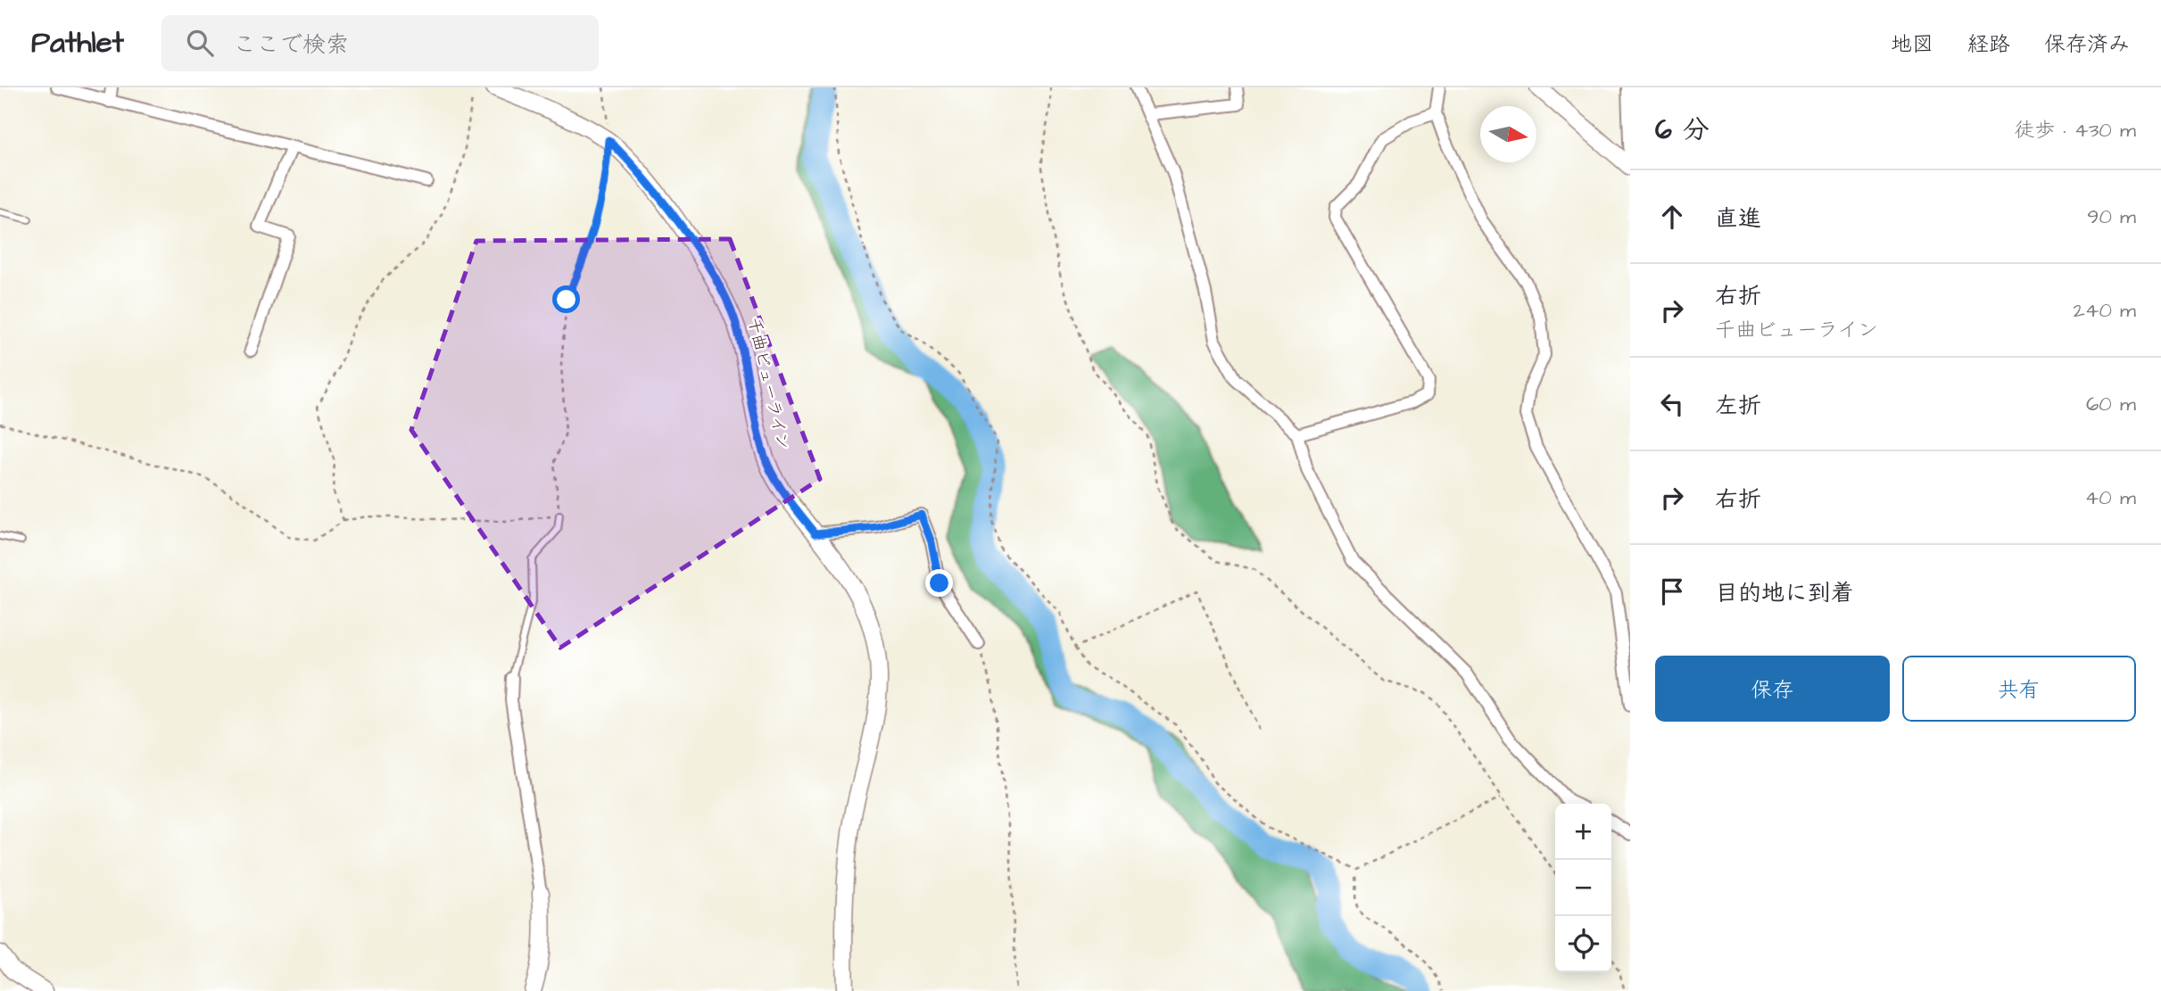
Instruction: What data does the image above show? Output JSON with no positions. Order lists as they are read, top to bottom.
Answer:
{
  "streets": {
    "street": ["千曲ビューライン"]
  },
  "north": "right",
  "page": {
    "header": "Pathlet",
    "search": "ここで検索",
    "nav": ["地図", "経路", "保存済み"],
    "heading": ["6 分", "徒歩 · 430 m"],
    "list": [
      ["直進", "90 m"],
      ["右折", "千曲ビューライン", "240 m"],
      ["左折", "60 m"],
      ["右折", "40 m"],
      "目的地に到着"
    ],
    "buttons": ["保存", "共有"],
    "map_buttons": ["+", "−"]
  }
}
